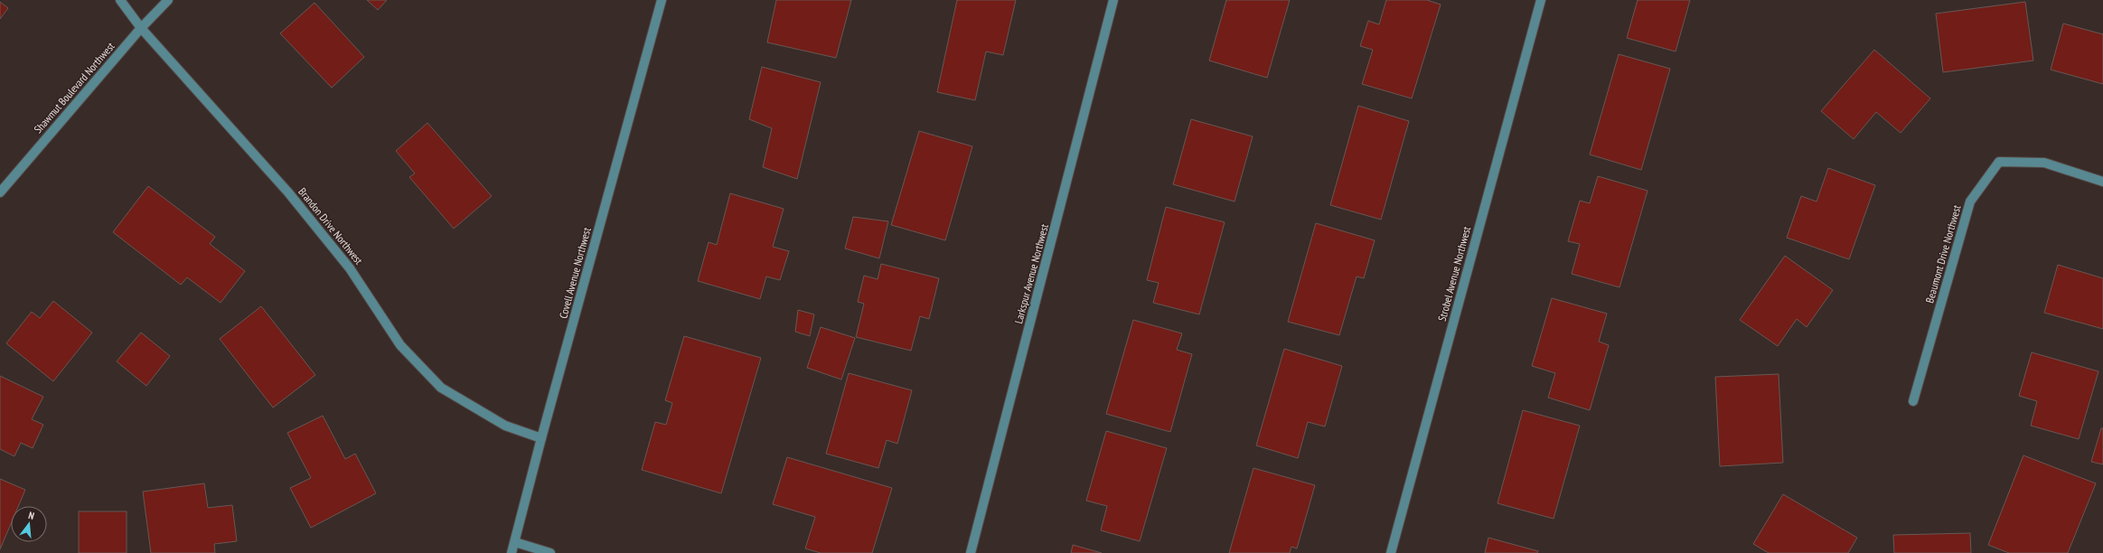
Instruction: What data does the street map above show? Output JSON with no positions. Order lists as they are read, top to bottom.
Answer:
{
  "streets": {
    "street": [
      "Shawmut Boulevard Northwest",
      "Brandon Drive Northwest",
      "Beaumont Drive Northwest",
      "Covell Avenue Northwest",
      "Larkspur Avenue Northwest",
      "Strobel Avenue Northwest"
    ]
  },
  "crossings": [
    ["Shawmut Boulevard Northwest", "Brandon Drive Northwest"],
    ["Brandon Drive Northwest", "Covell Avenue Northwest"]
  ],
  "north": "top"
}
